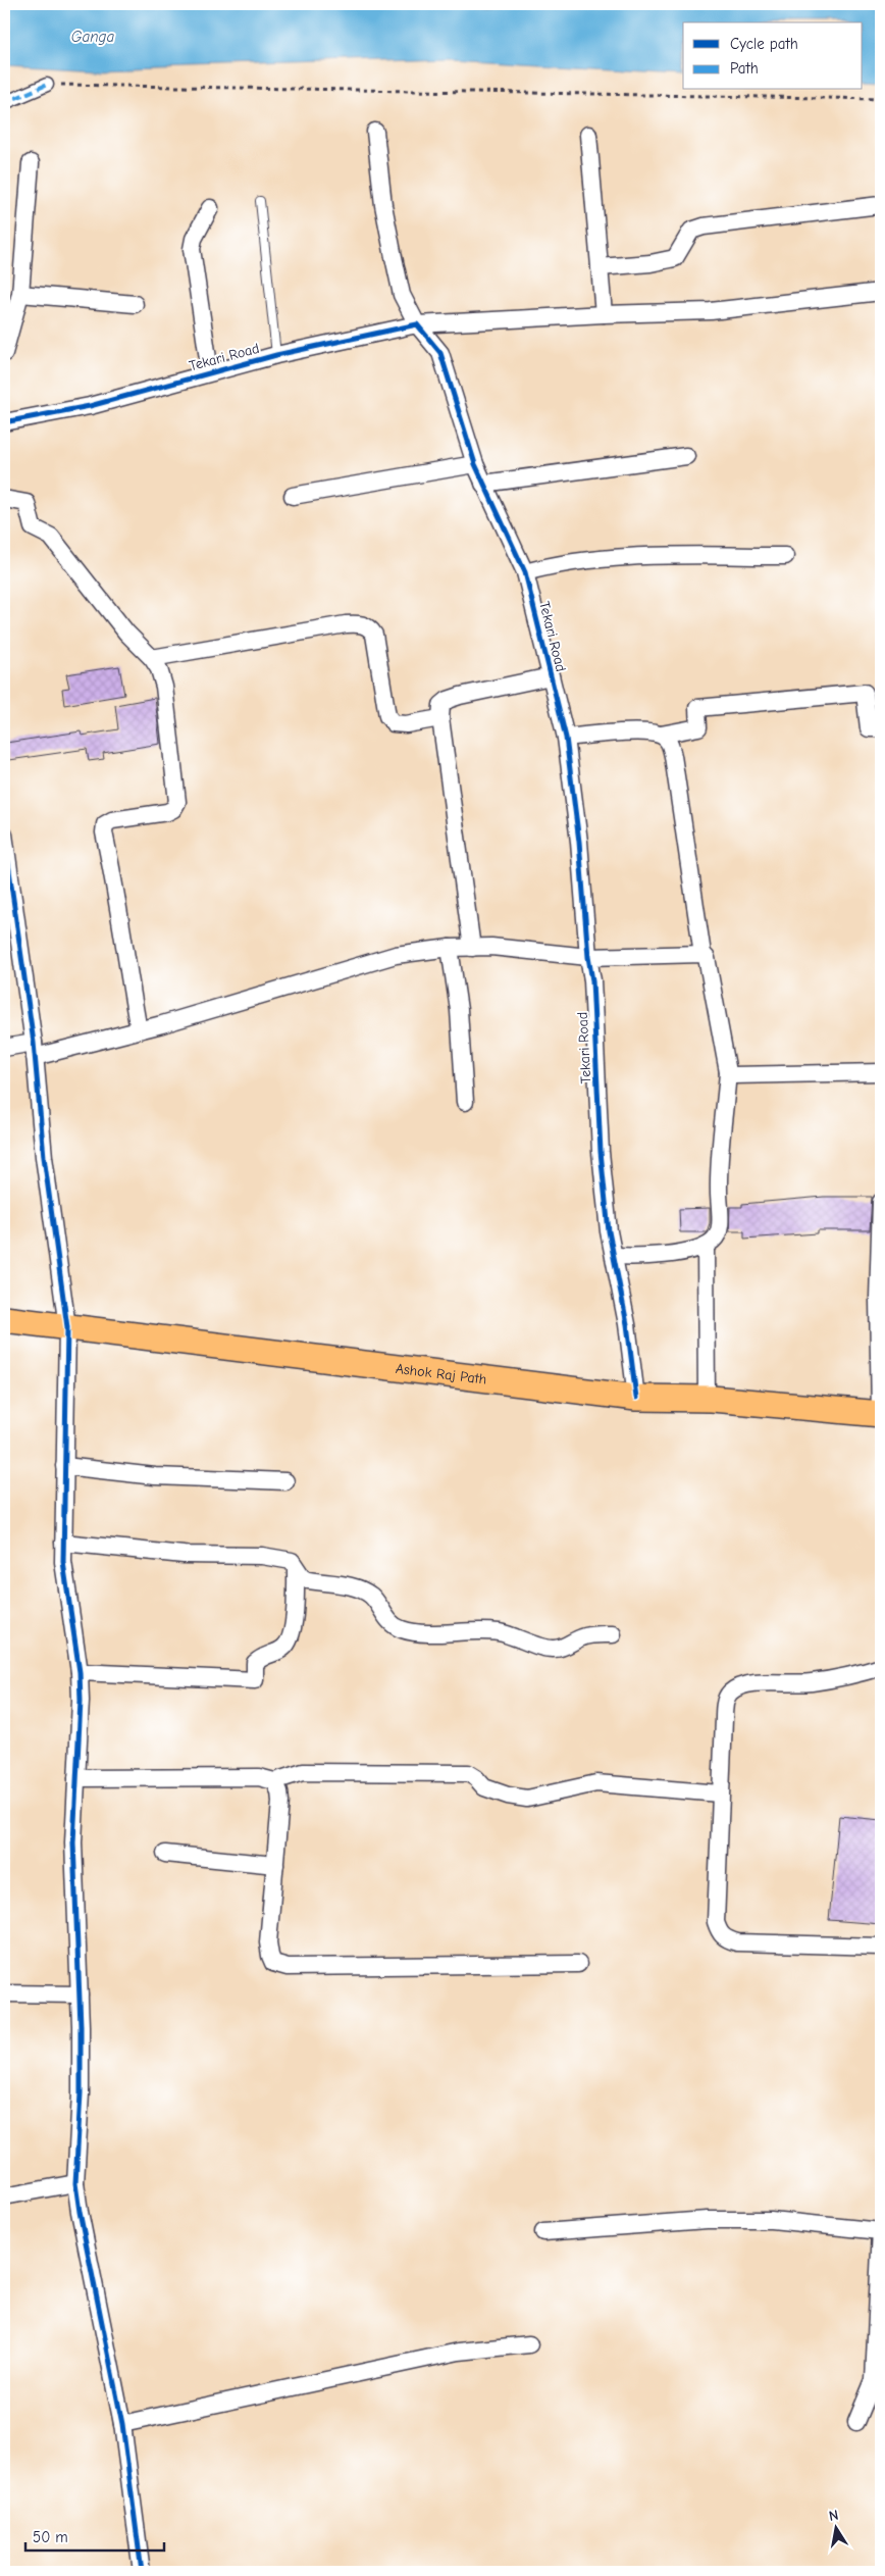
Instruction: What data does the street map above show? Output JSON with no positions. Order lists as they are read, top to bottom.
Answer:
{
  "streets": {
    "main road": ["Ashok Raj Path"],
    "street": ["Tekari Road"]
  },
  "crossings": [
    ["Tekari Road", "Ashok Raj Path"]
  ],
  "water": ["Ganga"],
  "legend": ["Cycle path", "Path"],
  "scale_bar": "50 m",
  "north": "top"
}
